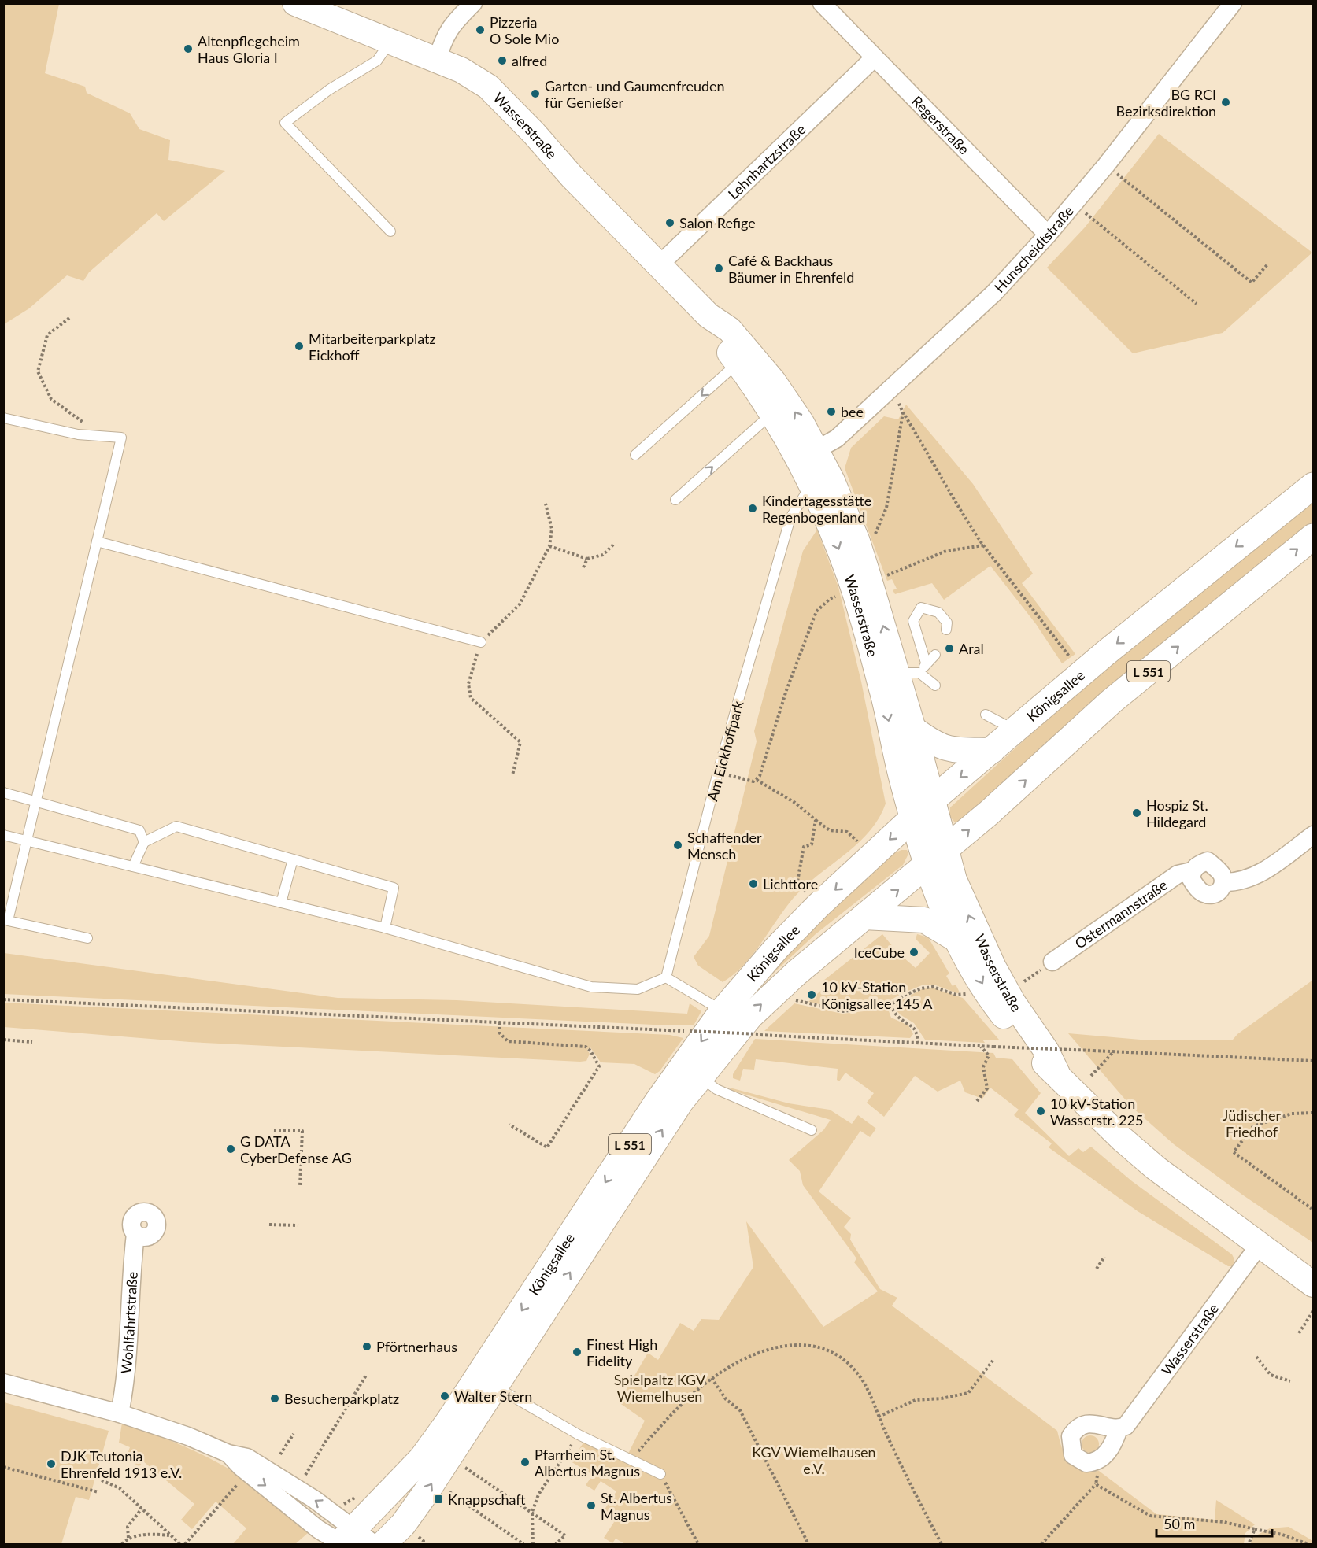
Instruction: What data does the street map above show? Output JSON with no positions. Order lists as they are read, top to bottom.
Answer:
{
  "streets": {
    "main road": ["Wasserstraße", "L 551", "Königsallee"],
    "street": [
      "Regerstraße",
      "Lehnhartzstraße",
      "Hunscheidtstraße",
      "Ostermannstraße",
      "Wohlfahrtstraße"
    ],
    "lane": ["Am Eickhoffpark"]
  },
  "crossings": [
    ["Regerstraße", "Lehnhartzstraße"],
    ["Regerstraße", "Hunscheidtstraße"],
    ["Wasserstraße", "Lehnhartzstraße"],
    ["Wasserstraße", "Hunscheidtstraße"],
    ["Wasserstraße", "Königsallee"],
    ["Wasserstraße", "Am Eickhoffpark"]
  ],
  "parks": ["Jüdischer Friedhof", "Spielpaltz KGV Wiemelhusen", "KGV Wiemelhausen e.V."],
  "places": {
    "other": [
      "Pizzeria O Sole Mio",
      "Altenpflegeheim Haus Gloria I",
      "alfred",
      "Garten- und Gaumenfreuden für Genießer",
      "BG RCI Bezirksdirektion",
      "Salon Refige",
      "Café & Backhaus Bäumer in Ehrenfeld",
      "Mitarbeiterparkplatz Eickhoff",
      "bee",
      "Kindertagesstätte Regenbogenland",
      "Aral",
      "Hospiz St. Hildegard",
      "Schaffender Mensch",
      "Lichttore",
      "IceCube",
      "10 kV-Station Königsallee 145 A",
      "10 kV-Station Wasserstr. 225",
      "G DATA CyberDefense AG",
      "Pförtnerhaus",
      "Finest High Fidelity",
      "Walter Stern",
      "Besucherparkplatz",
      "Pfarrheim St. Albertus Magnus",
      "DJK Teutonia Ehrenfeld 1913 e.V.",
      "St. Albertus Magnus"
    ],
    "transit": ["Knappschaft"]
  },
  "scale_bar": "50 m"
}
